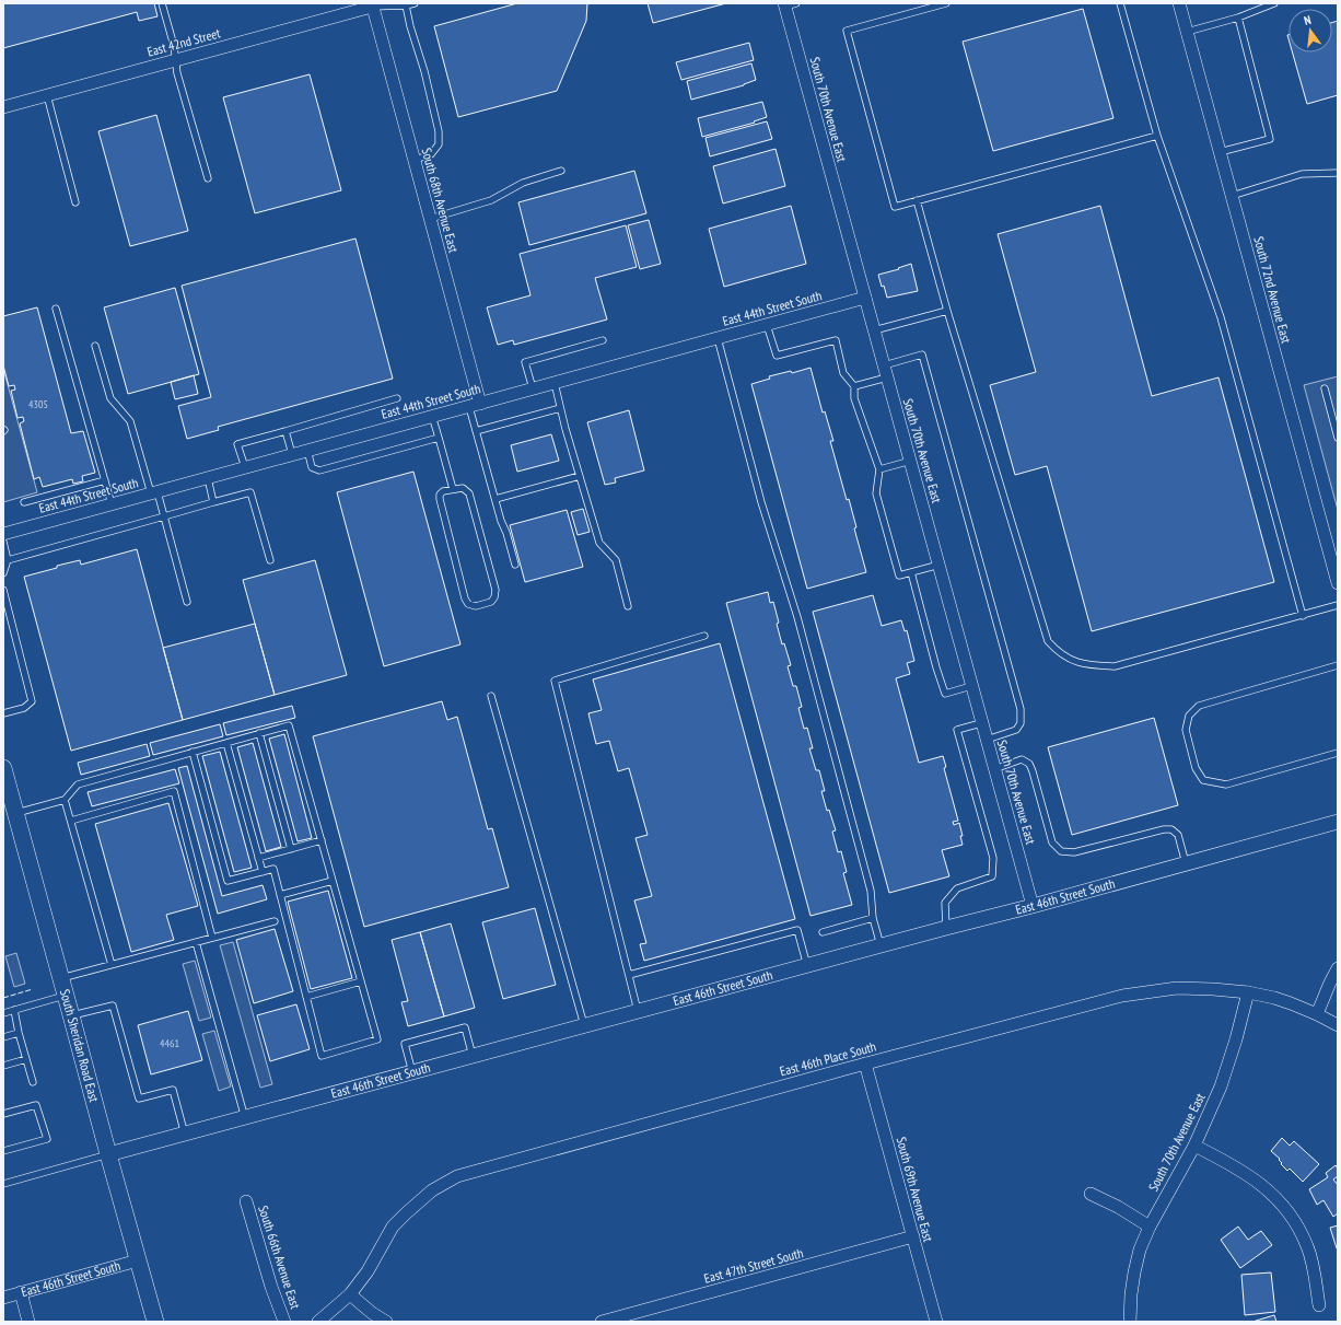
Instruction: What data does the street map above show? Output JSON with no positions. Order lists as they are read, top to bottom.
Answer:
{
  "streets": {
    "main road": ["South Sheridan Road East"],
    "street": [
      "East 42nd Street",
      "South 70th Avenue East",
      "South 68th Avenue East",
      "South 72nd Avenue East",
      "East 44th Street South",
      "East 46th Street South",
      "East 46th Place South",
      "South 69th Avenue East",
      "South 66th Avenue East",
      "East 47th Street South"
    ]
  },
  "crossings": [
    ["East 42nd Street", "South 68th Avenue East"],
    ["South 70th Avenue East", "East 44th Street South"],
    ["South 70th Avenue East", "East 46th Street South"],
    ["South 70th Avenue East", "East 46th Place South"],
    ["South 68th Avenue East", "East 44th Street South"],
    ["East 46th Street South", "South Sheridan Road East"],
    ["East 46th Place South", "South 69th Avenue East"],
    ["South 69th Avenue East", "East 47th Street South"]
  ],
  "house_numbers": ["4305", "4461"],
  "north": "top"
}
